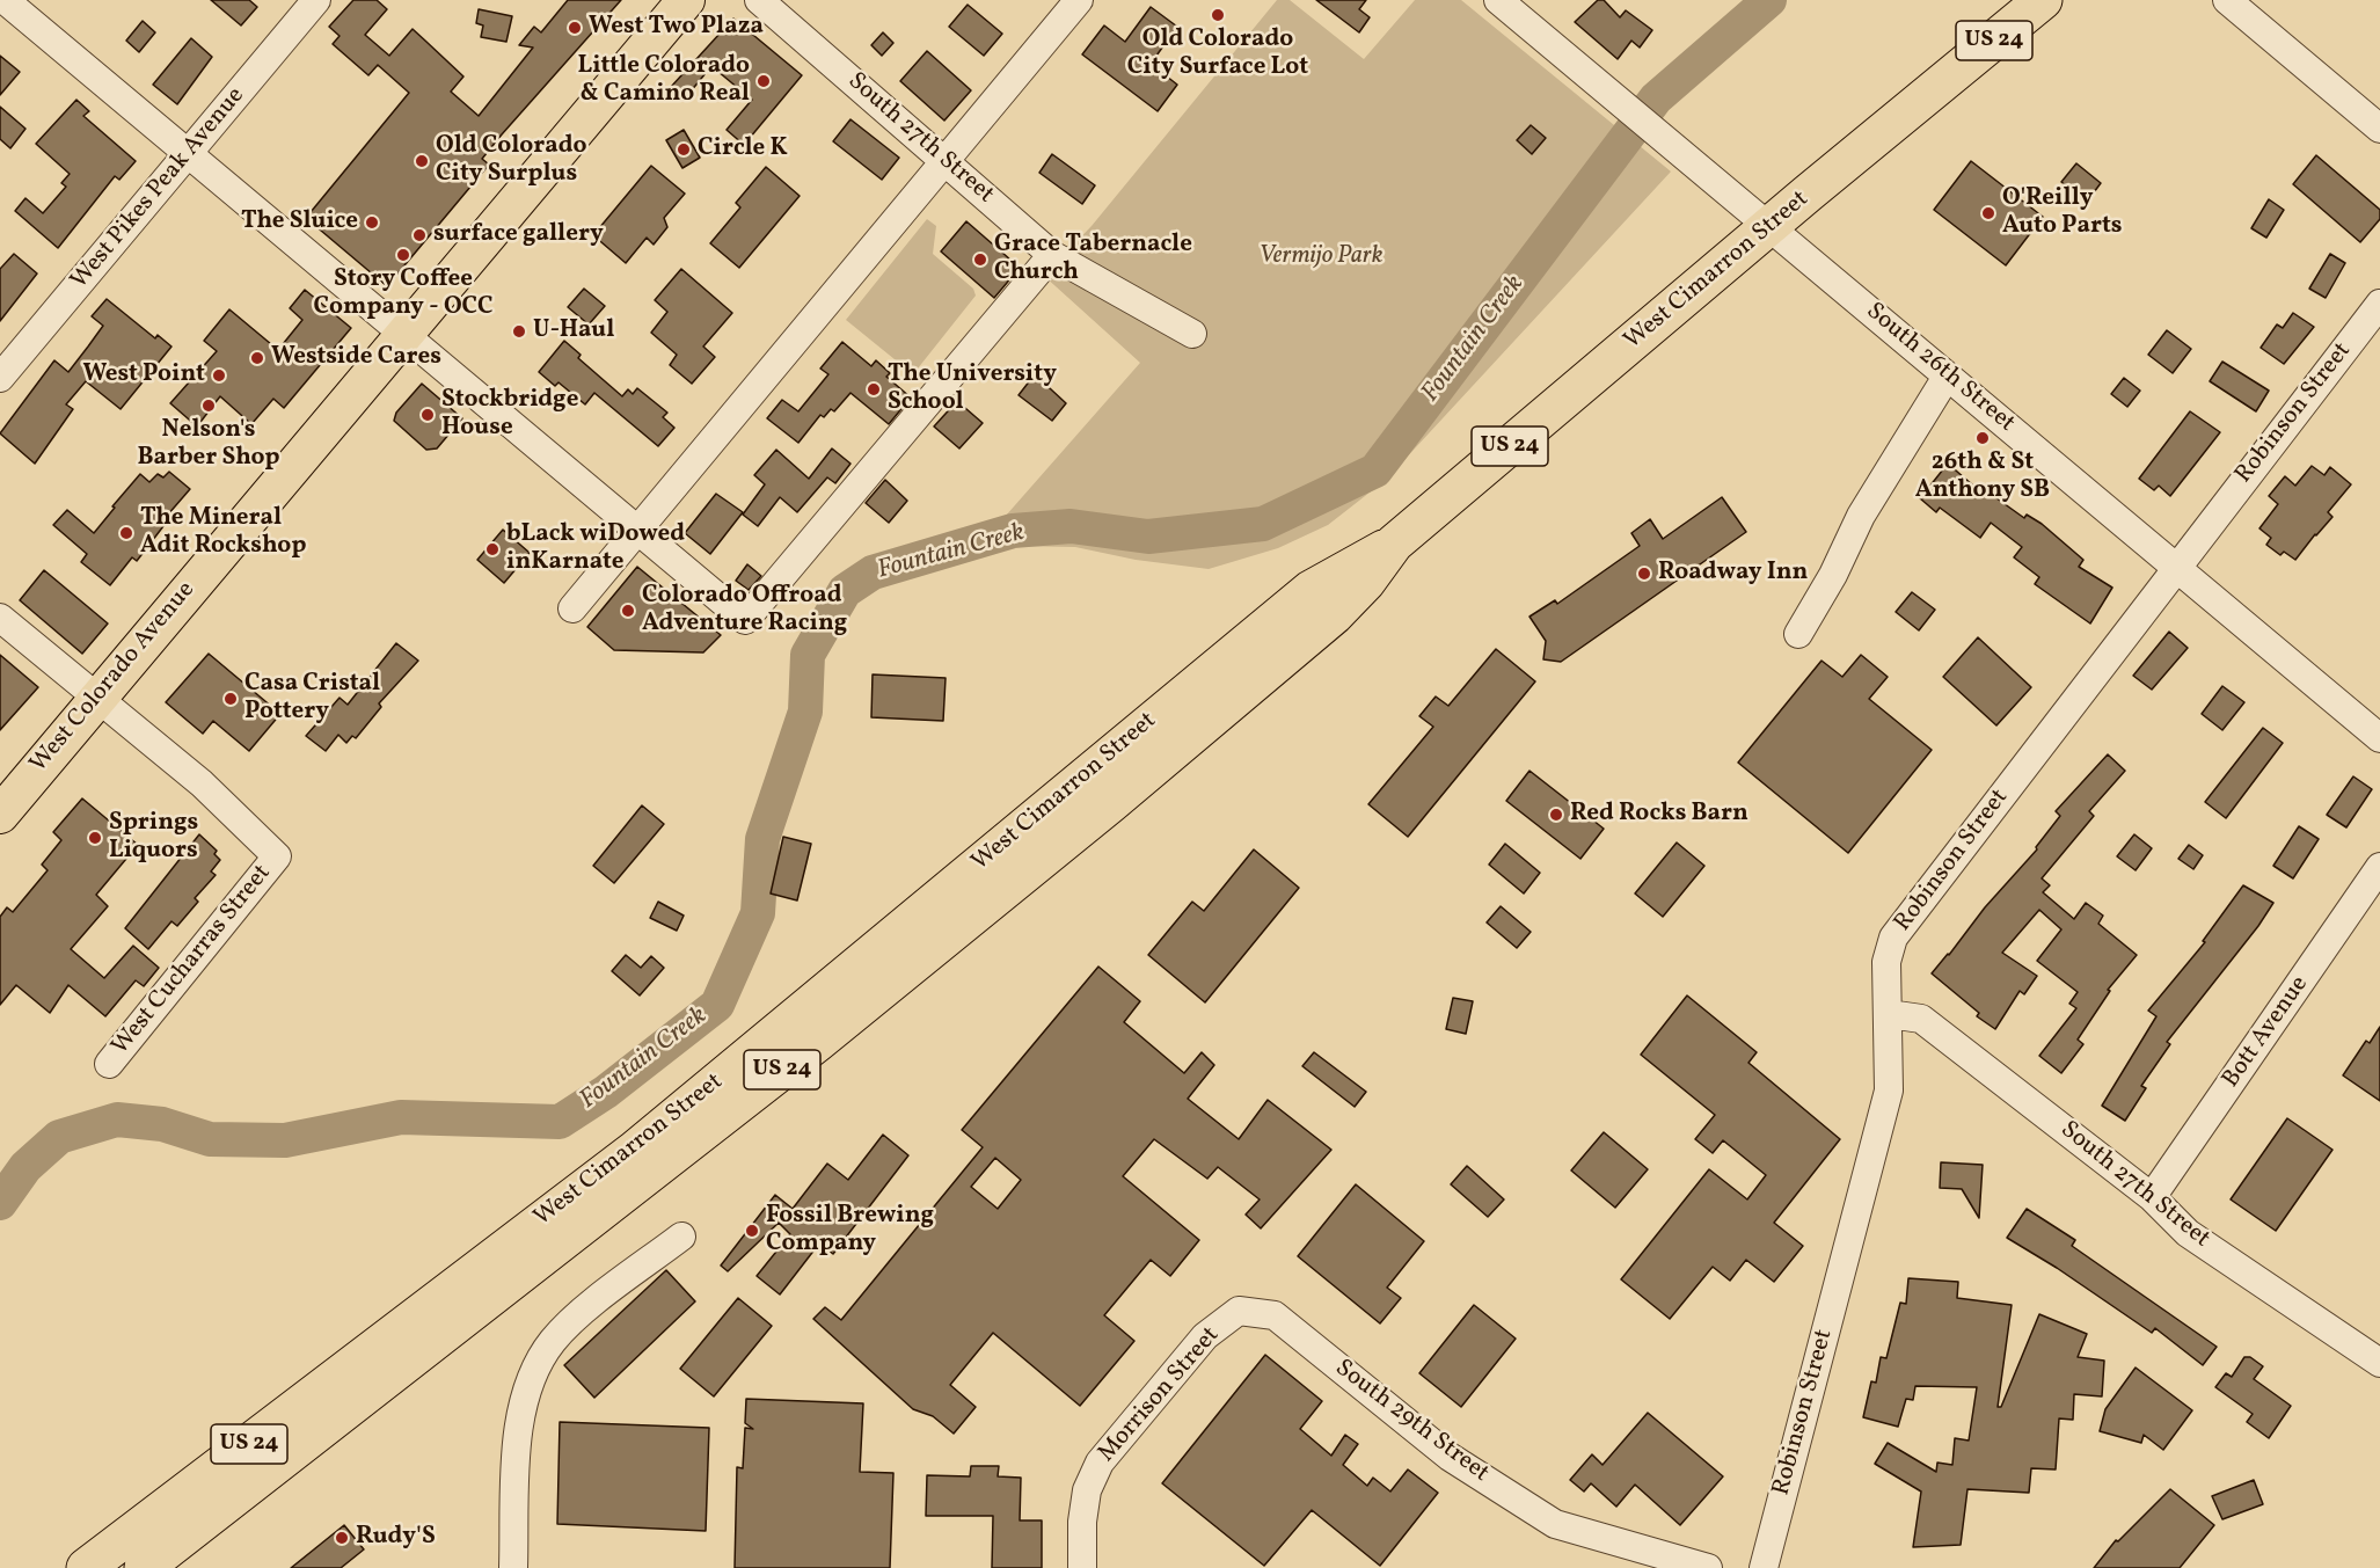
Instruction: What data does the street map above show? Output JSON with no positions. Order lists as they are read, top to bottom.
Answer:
{
  "streets": {
    "highway": ["US 24", "West Cimarron Street"],
    "main road": ["West Colorado Avenue"],
    "street": [
      "South 27th Street",
      "West Pikes Peak Avenue",
      "South 26th Street",
      "Robinson Street",
      "West Cucharras Street",
      "Bott Avenue",
      "Morrison Street",
      "South 29th Street"
    ]
  },
  "crossings": [
    ["South 27th Street", "Robinson Street"],
    ["South 27th Street", "Bott Avenue"],
    ["West Cimarron Street", "South 26th Street"],
    ["South 26th Street", "Robinson Street"],
    ["West Colorado Avenue", "West Cucharras Street"],
    ["Morrison Street", "South 29th Street"]
  ],
  "water": ["Fountain Creek"],
  "parks": ["Vermijo Park"],
  "places": [
    "Old Colorado City Surface Lot",
    "West Two Plaza",
    "Little Colorado & Camino Real",
    "Circle K",
    "Old Colorado City Surplus",
    "O'Reilly Auto Parts",
    "The Sluice",
    "surface gallery",
    "Story Coffee Company - OCC",
    "Grace Tabernacle Church",
    "U-Haul",
    "Westside Cares",
    "West Point",
    "The University School",
    "Nelson's Barber Shop",
    "Stockbridge House",
    "26th & St Anthony SB",
    "The Mineral Adit Rockshop",
    "bLack wiDowed inKarnate",
    "Roadway Inn",
    "Colorado Offroad Adventure Racing",
    "Casa Cristal Pottery",
    "Red Rocks Barn",
    "Springs Liquors",
    "Fossil Brewing Company",
    "Rudy'S"
  ]
}
